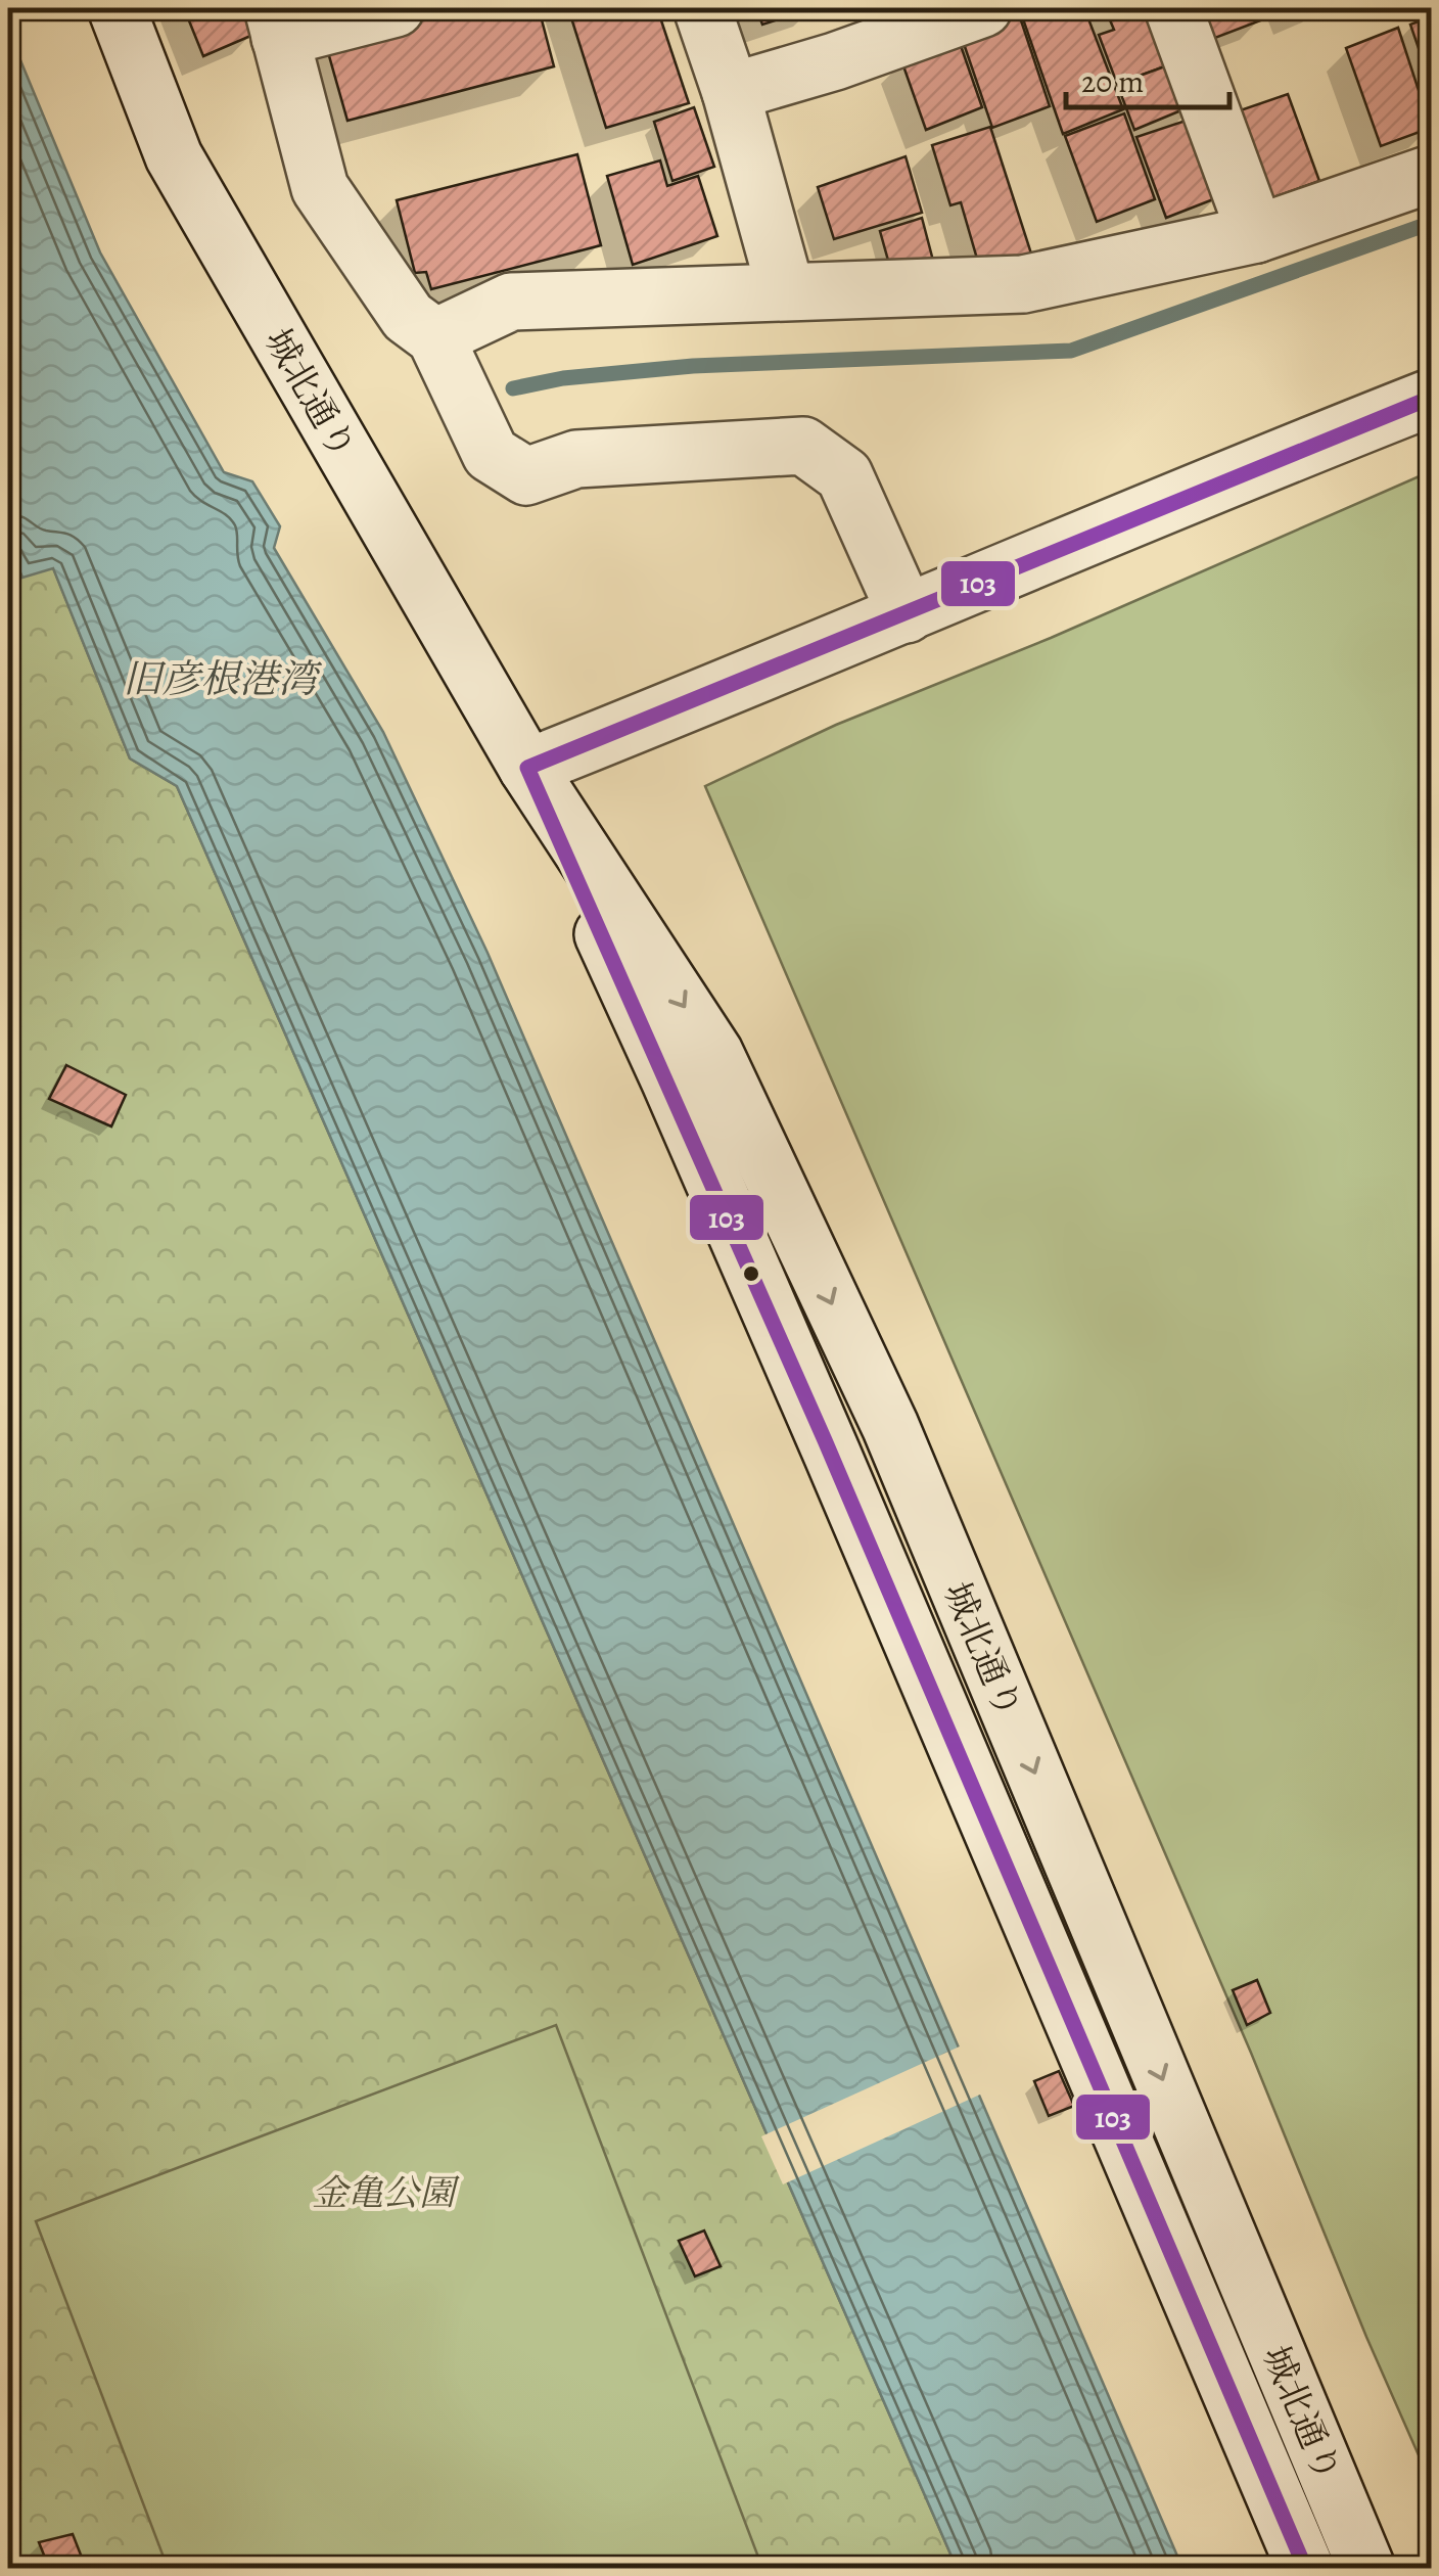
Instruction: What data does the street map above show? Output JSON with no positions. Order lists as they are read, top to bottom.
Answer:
{
  "streets": {
    "main road": ["城北通り"]
  },
  "water": ["旧彦根港湾"],
  "parks": ["金亀公園"],
  "lines": ["transit line 103"],
  "scale_bar": "20 m"
}
